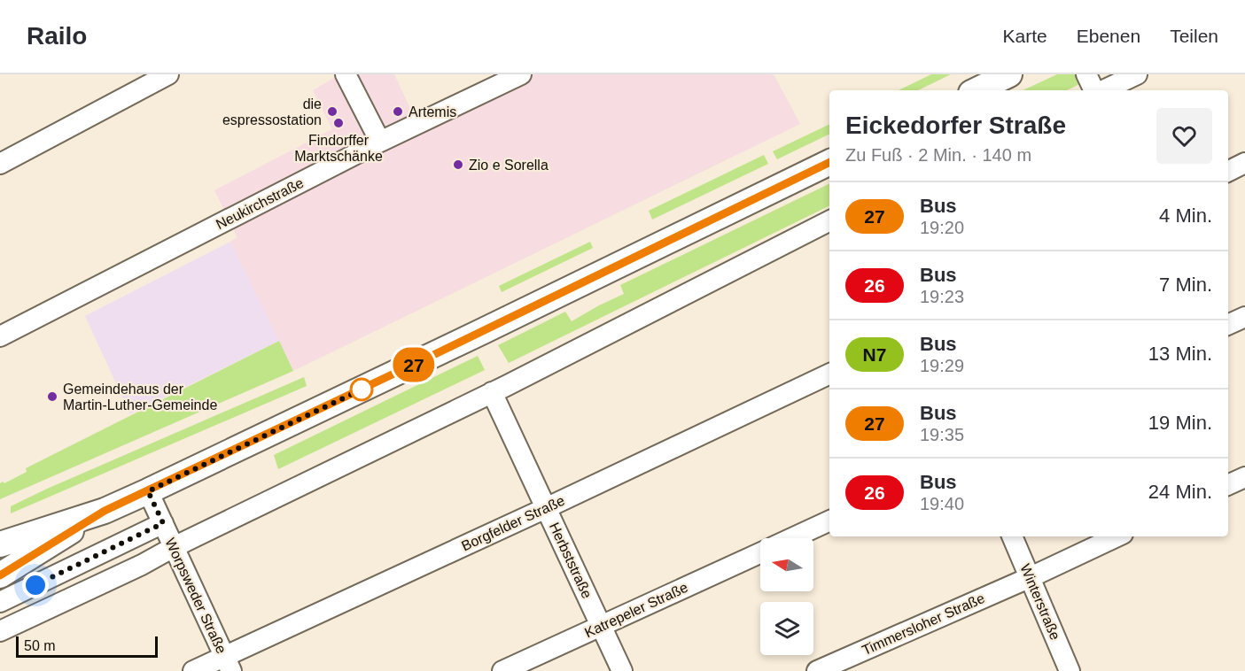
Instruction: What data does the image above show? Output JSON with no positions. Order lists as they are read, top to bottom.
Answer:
{
  "streets": {
    "street": [
      "Neukirchstraße",
      "Borgfelder Straße",
      "Herbststraße",
      "Worpsweder Straße",
      "Winterstraße",
      "Katrepeler Straße",
      "Timmersloher Straße"
    ]
  },
  "crossings": [
    ["Borgfelder Straße", "Herbststraße"],
    ["Borgfelder Straße", "Worpsweder Straße"],
    ["Herbststraße", "Katrepeler Straße"],
    ["Winterstraße", "Timmersloher Straße"]
  ],
  "places": [
    "die espressostation",
    "Artemis",
    "Findorffer Marktschänke",
    "Zio e Sorella",
    "Gemeindehaus der Martin-Luther-Gemeinde"
  ],
  "lines": ["bus line 27"],
  "scale_bar": "50 m",
  "north": "left",
  "page": {
    "header": "Railo",
    "nav": ["Karte", "Ebenen", "Teilen"],
    "on_map": "27",
    "heading": ["Eickedorfer Straße", "Zu Fuß · 2 Min. · 140 m"],
    "list": [
      {
        "mark": "27",
        "name": "Bus",
        "note": "19:20",
        "value": "4 Min."
      },
      {
        "mark": "26",
        "name": "Bus",
        "note": "19:23",
        "value": "7 Min."
      },
      {
        "mark": "N7",
        "name": "Bus",
        "note": "19:29",
        "value": "13 Min."
      },
      {
        "mark": "27",
        "name": "Bus",
        "note": "19:35",
        "value": "19 Min."
      },
      {
        "mark": "26",
        "name": "Bus",
        "note": "19:40",
        "value": "24 Min."
      }
    ],
    "scale": "50 m"
  }
}
